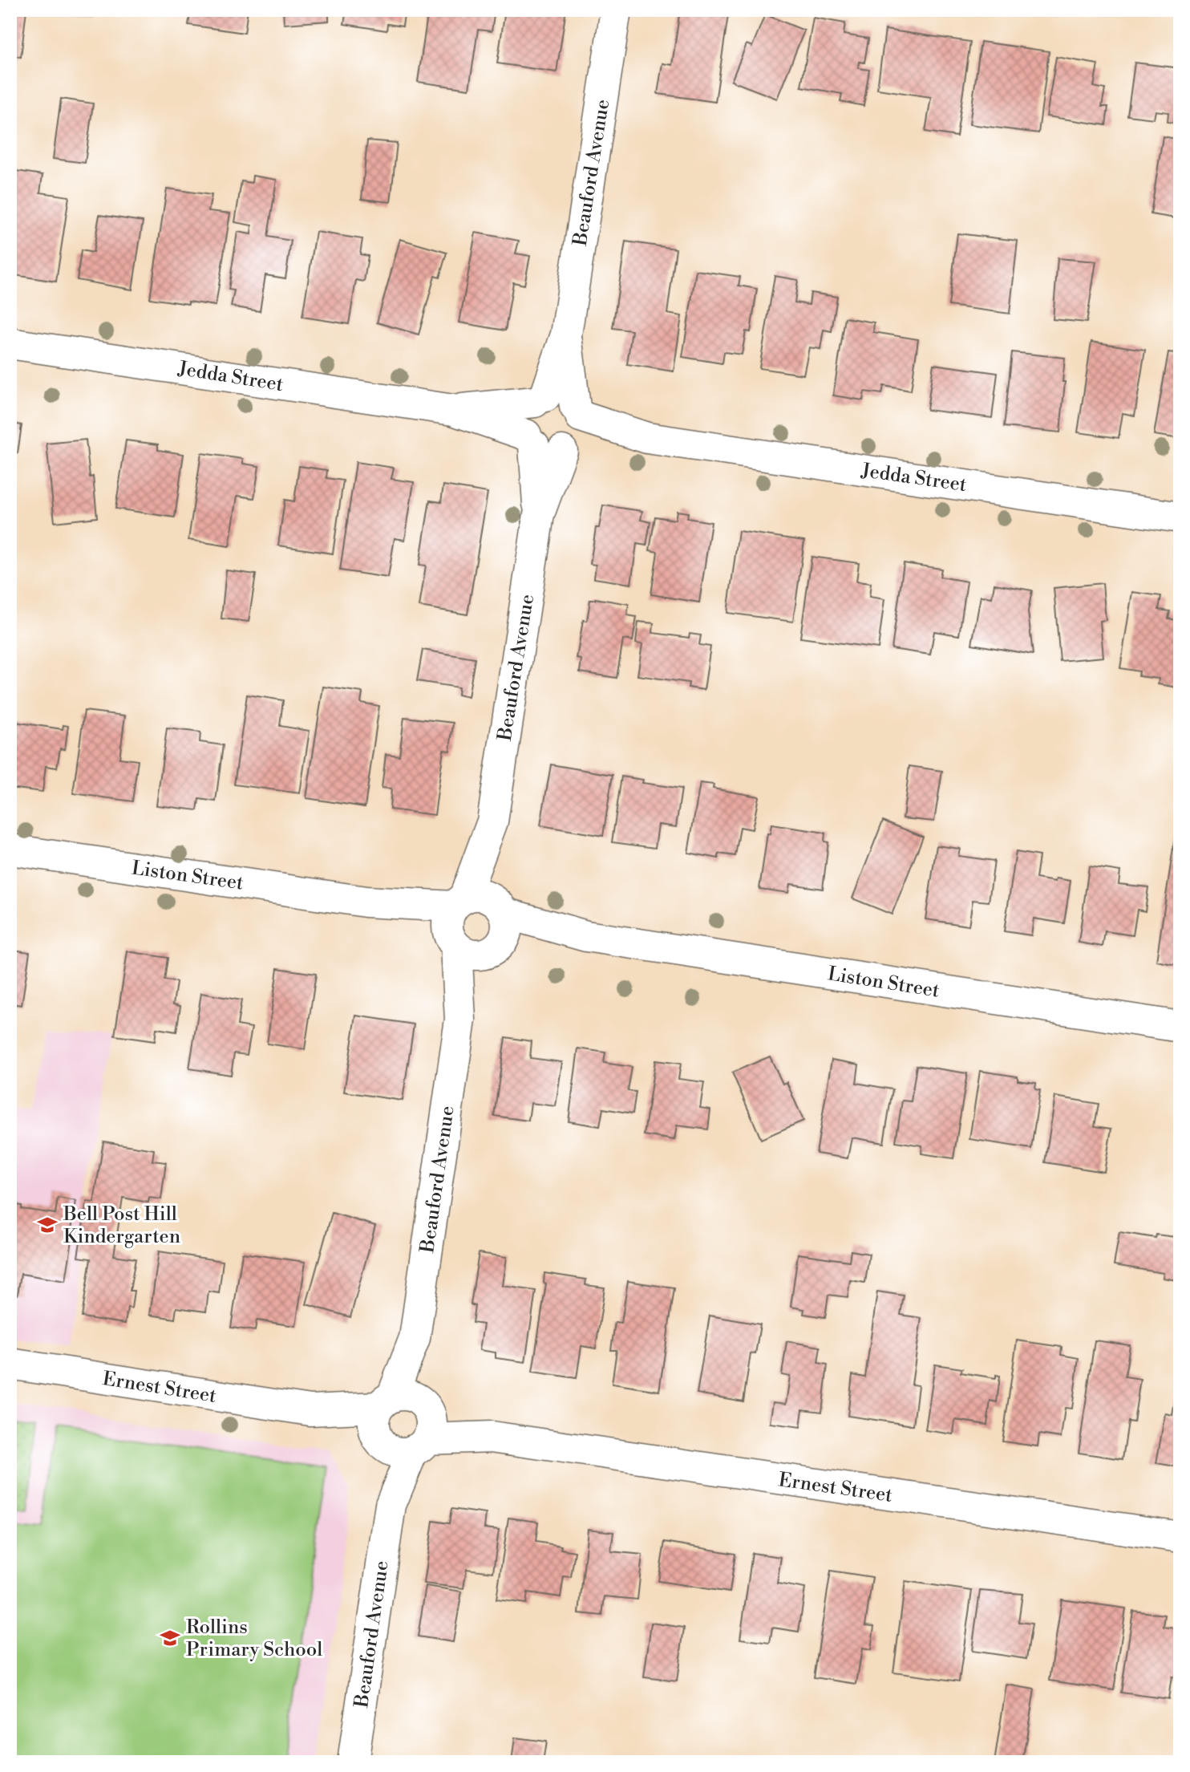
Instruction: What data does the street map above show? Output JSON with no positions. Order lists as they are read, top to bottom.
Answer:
{
  "streets": {
    "street": [
      "Beauford Avenue",
      "Jedda Street",
      "Liston Street",
      "Ernest Street"
    ]
  },
  "crossings": [
    ["Beauford Avenue", "Jedda Street"],
    ["Beauford Avenue", "Liston Street"],
    ["Beauford Avenue", "Ernest Street"]
  ],
  "places": {
    "school or university": ["Bell Post Hill Kindergarten", "Rollins Primary School"]
  }
}
